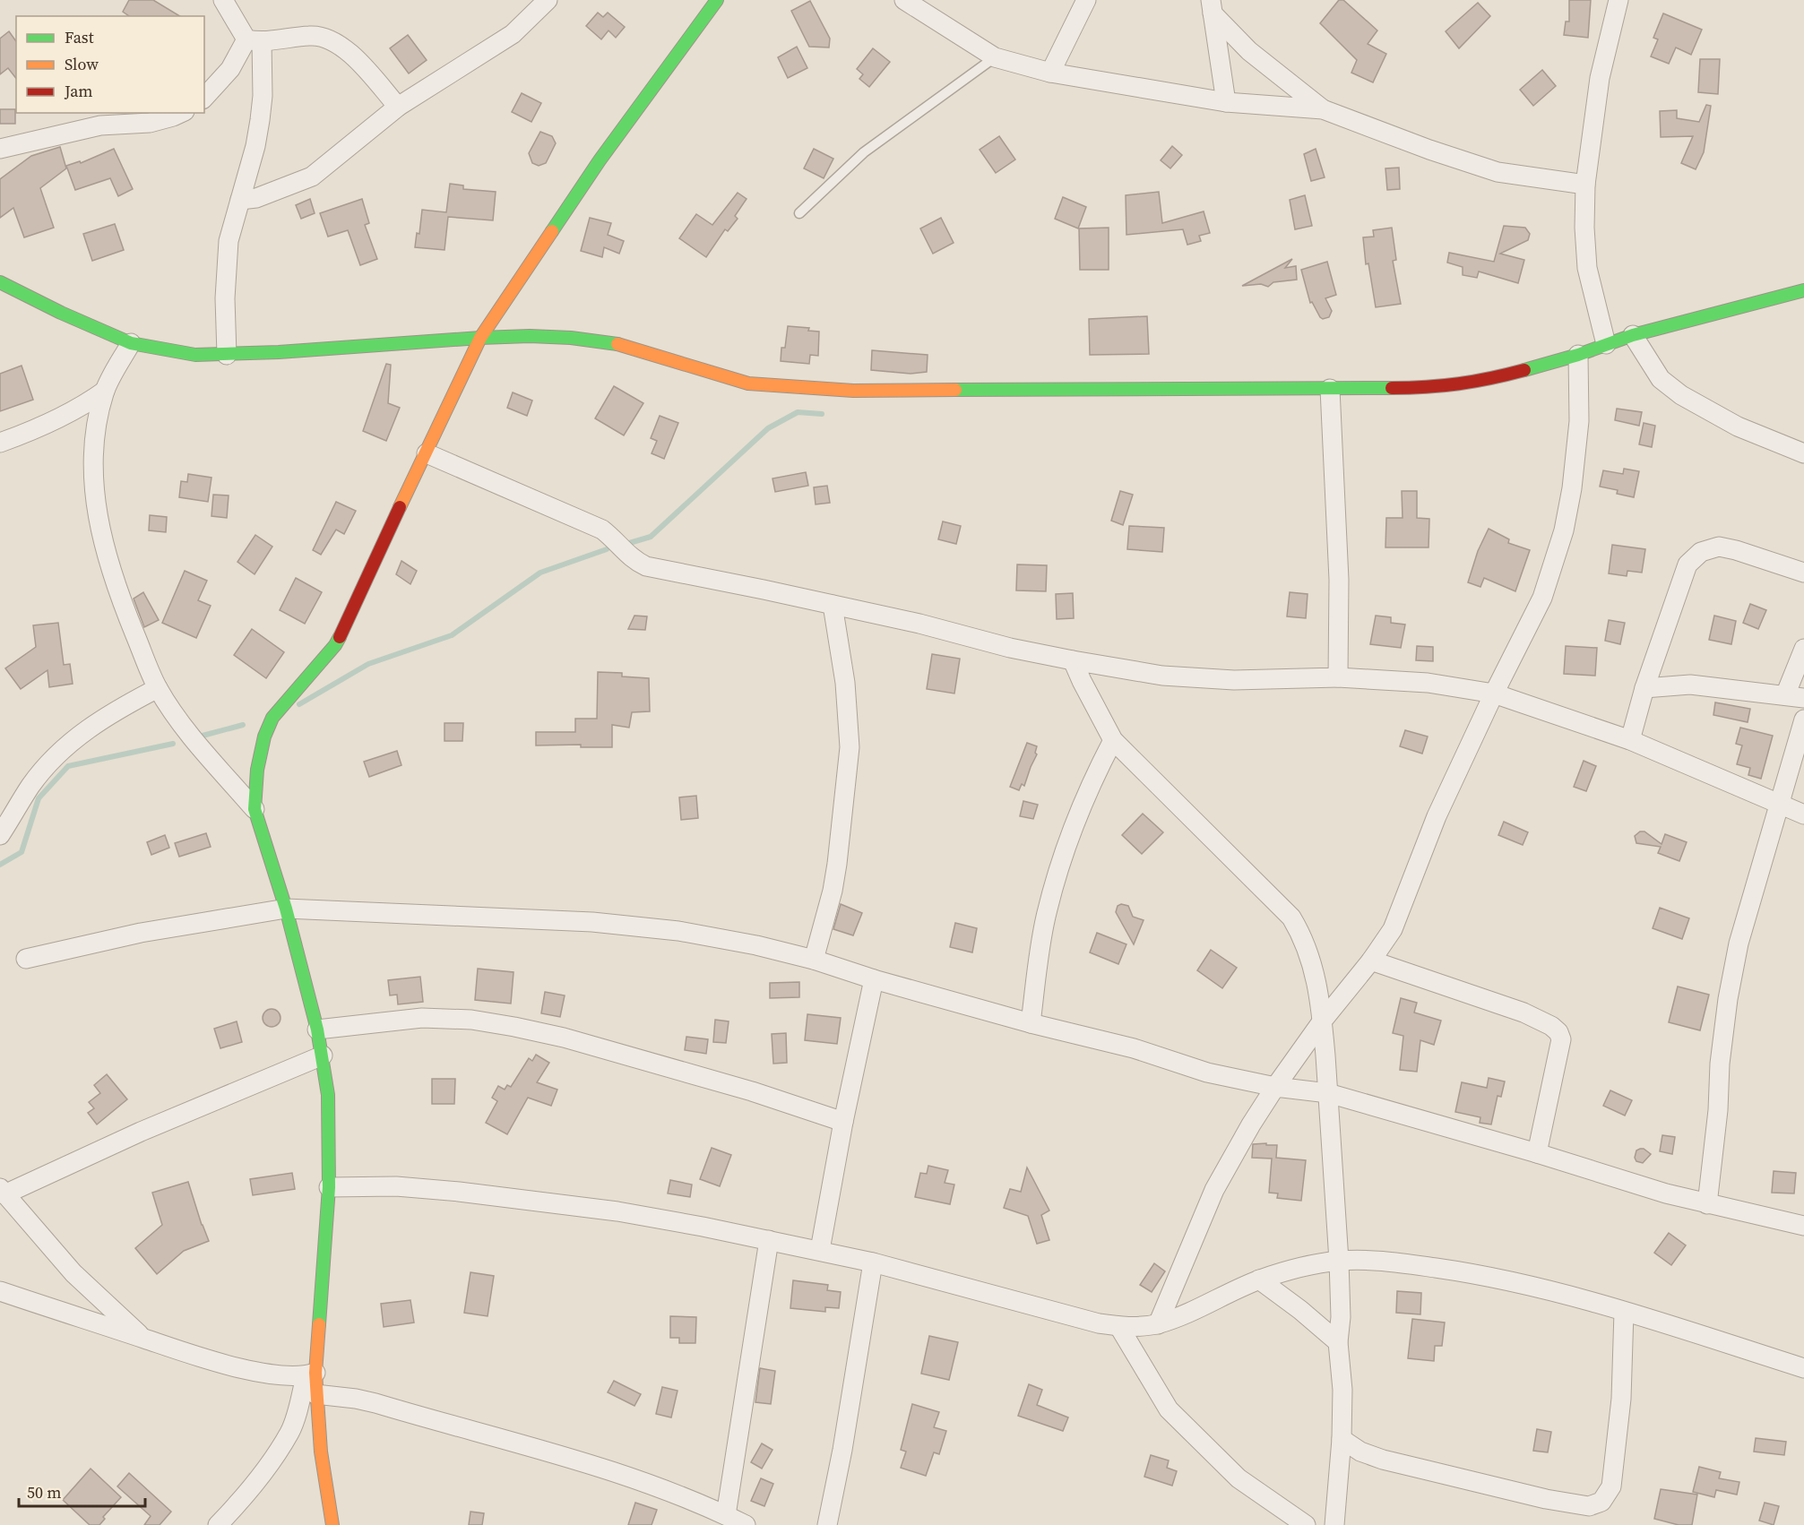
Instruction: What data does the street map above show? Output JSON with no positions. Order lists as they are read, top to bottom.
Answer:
{
  "legend": ["Fast", "Slow", "Jam"],
  "scale_bar": "50 m"
}
